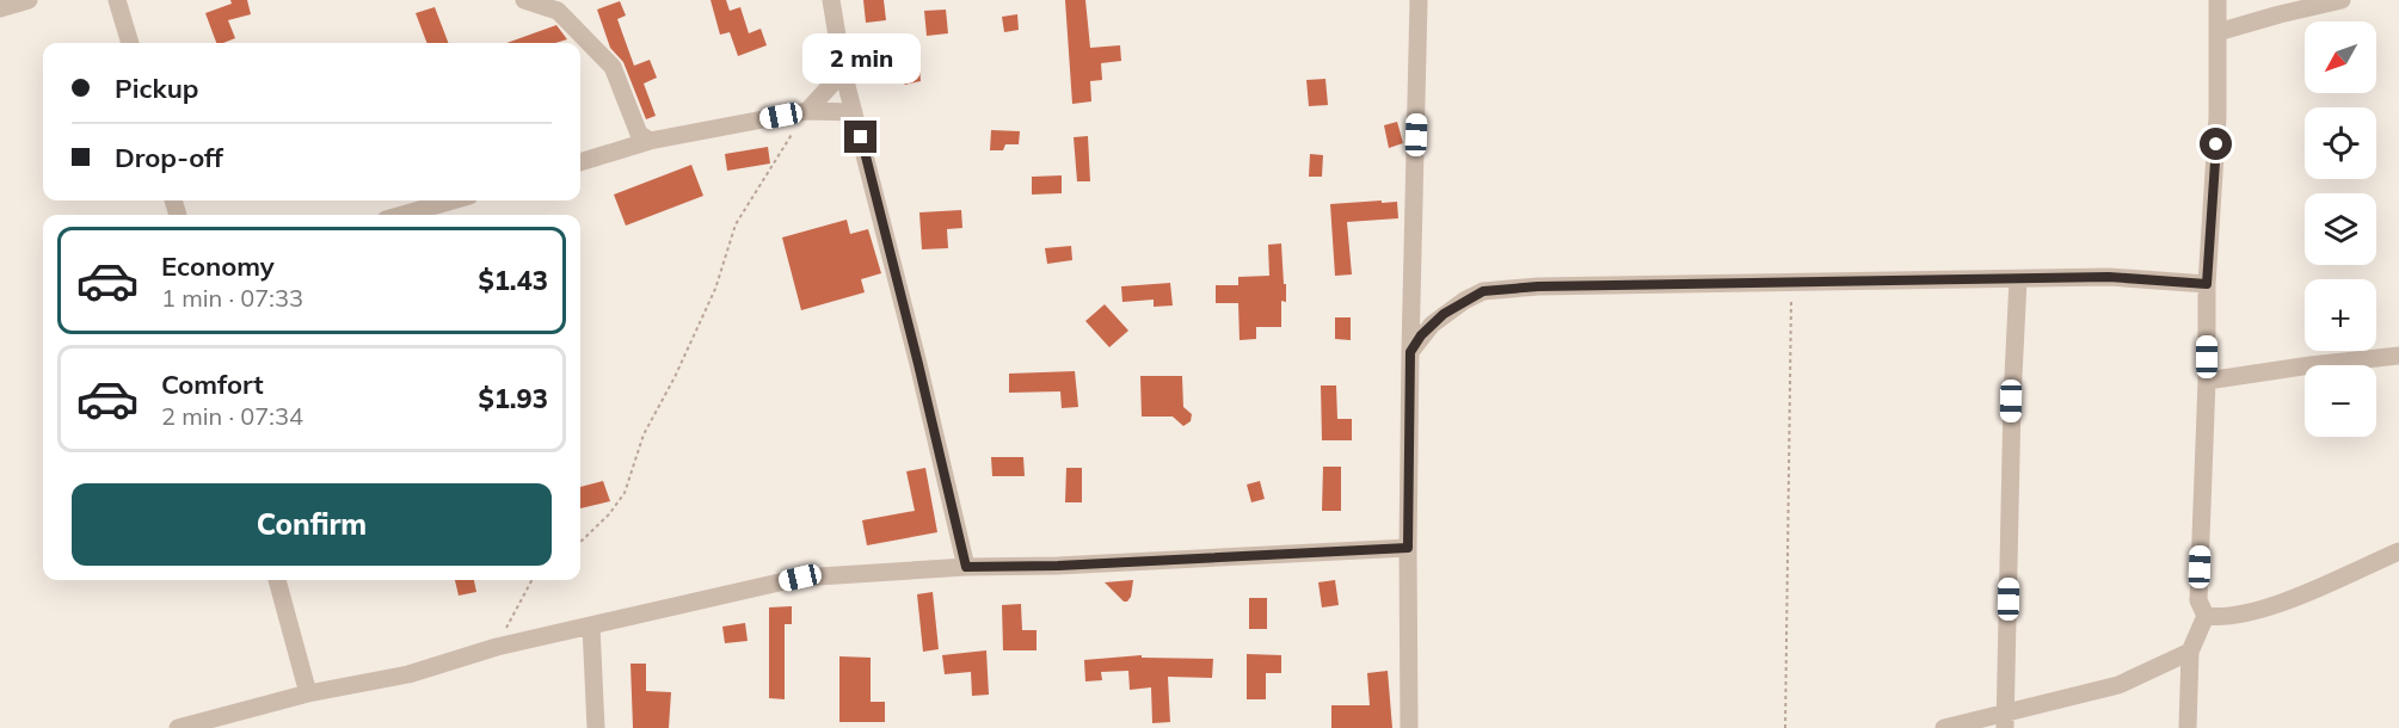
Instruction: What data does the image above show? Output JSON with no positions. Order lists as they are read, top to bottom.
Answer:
{
  "north": "bottom left",
  "page": {
    "map_buttons": ["+", "−"],
    "bubble": "2 min",
    "banner": ["Pickup", "Drop-off"],
    "list": [
      {
        "name": "Economy",
        "note": "1 min · 07:33",
        "value": "$1.43"
      },
      {
        "name": "Comfort",
        "note": "2 min · 07:34",
        "value": "$1.93"
      }
    ],
    "buttons": "Confirm"
  }
}
